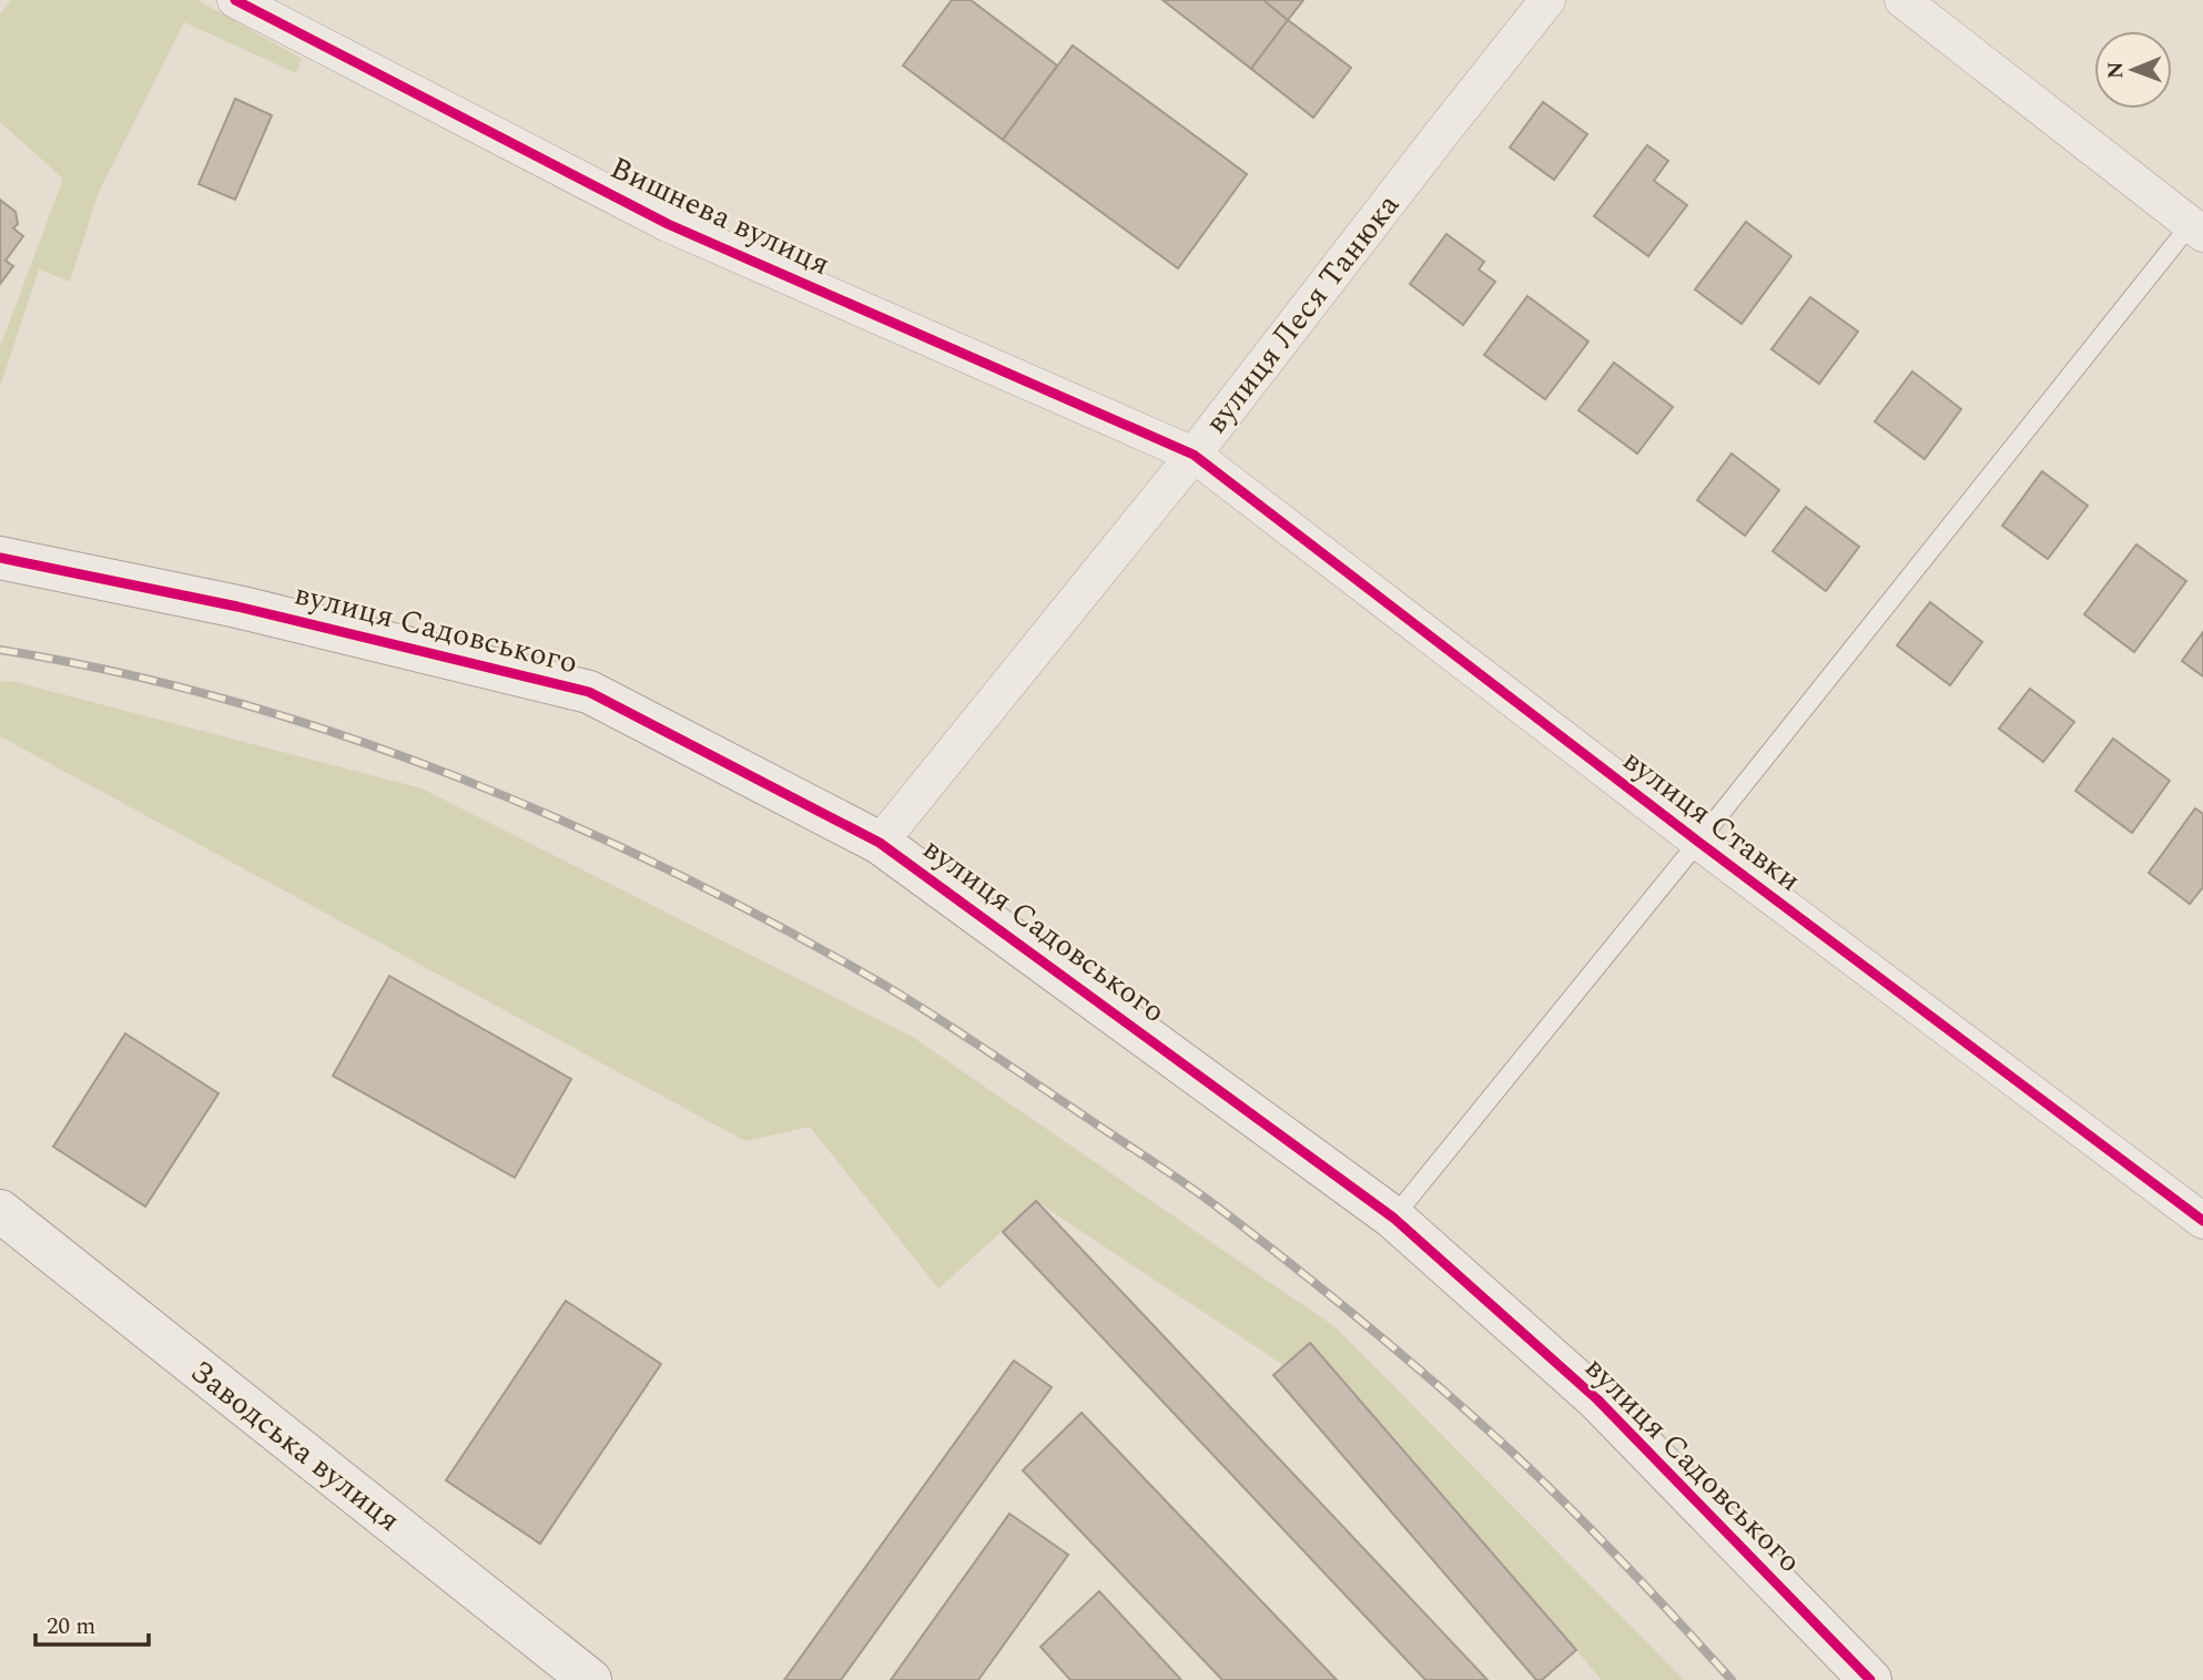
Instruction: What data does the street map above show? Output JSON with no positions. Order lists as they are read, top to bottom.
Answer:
{
  "streets": {
    "street": [
      "Вишнева вулиця",
      "вулиця Леся Танюка",
      "вулиця Садовського",
      "вулиця Ставки",
      "Заводська вулиця"
    ]
  },
  "crossings": [
    ["Вишнева вулиця", "вулиця Леся Танюка"],
    ["Вишнева вулиця", "вулиця Ставки"],
    ["вулиця Леся Танюка", "вулиця Садовського"],
    ["вулиця Леся Танюка", "вулиця Ставки"]
  ],
  "scale_bar": "20 m",
  "north": "left"
}
